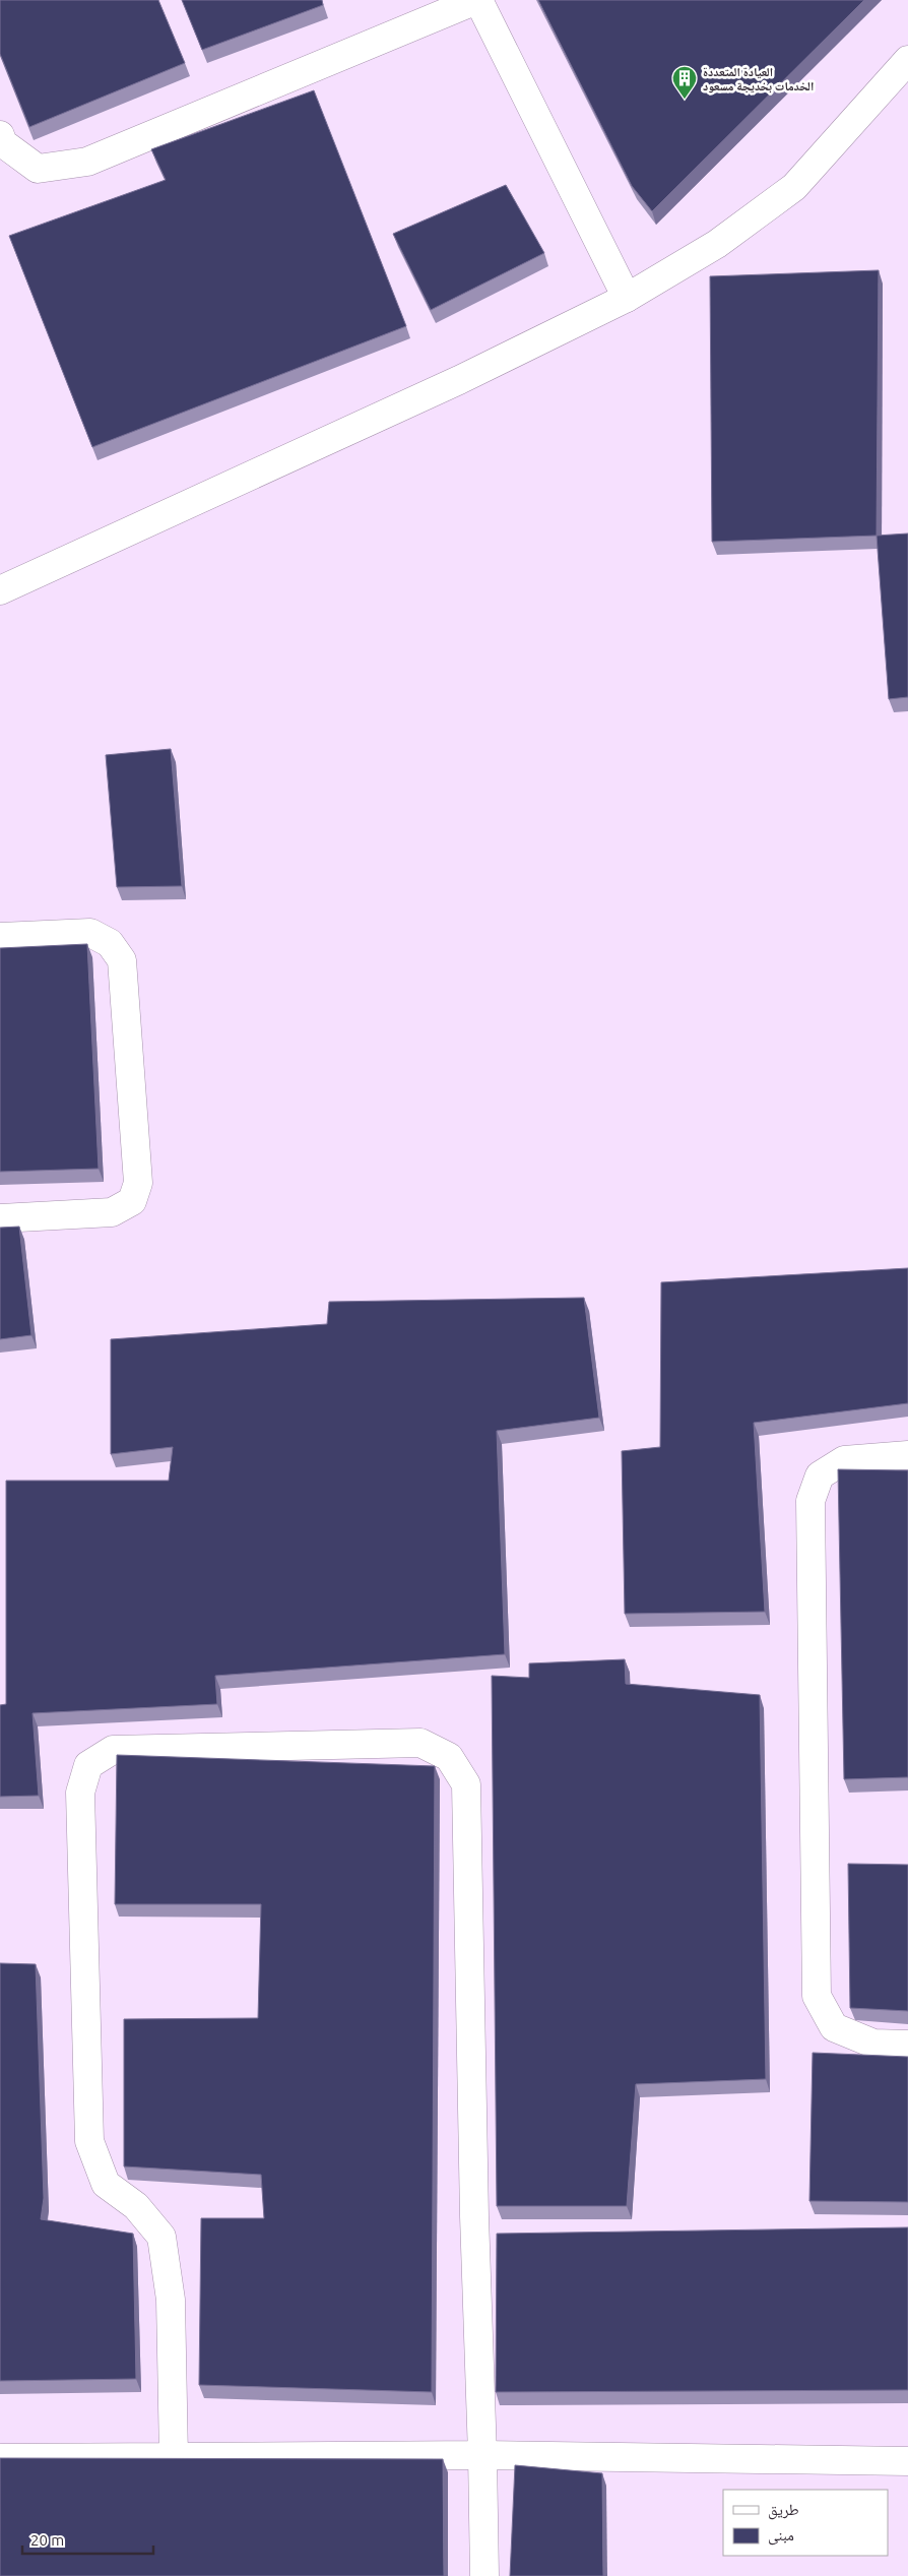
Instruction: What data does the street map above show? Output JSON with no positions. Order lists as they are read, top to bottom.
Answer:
{
  "places": {
    "building": ["العيادة المتعددة الخدمات بخديجة مسعود"]
  },
  "legend": ["طريق", "مبنى"],
  "scale_bar": "20 m"
}
